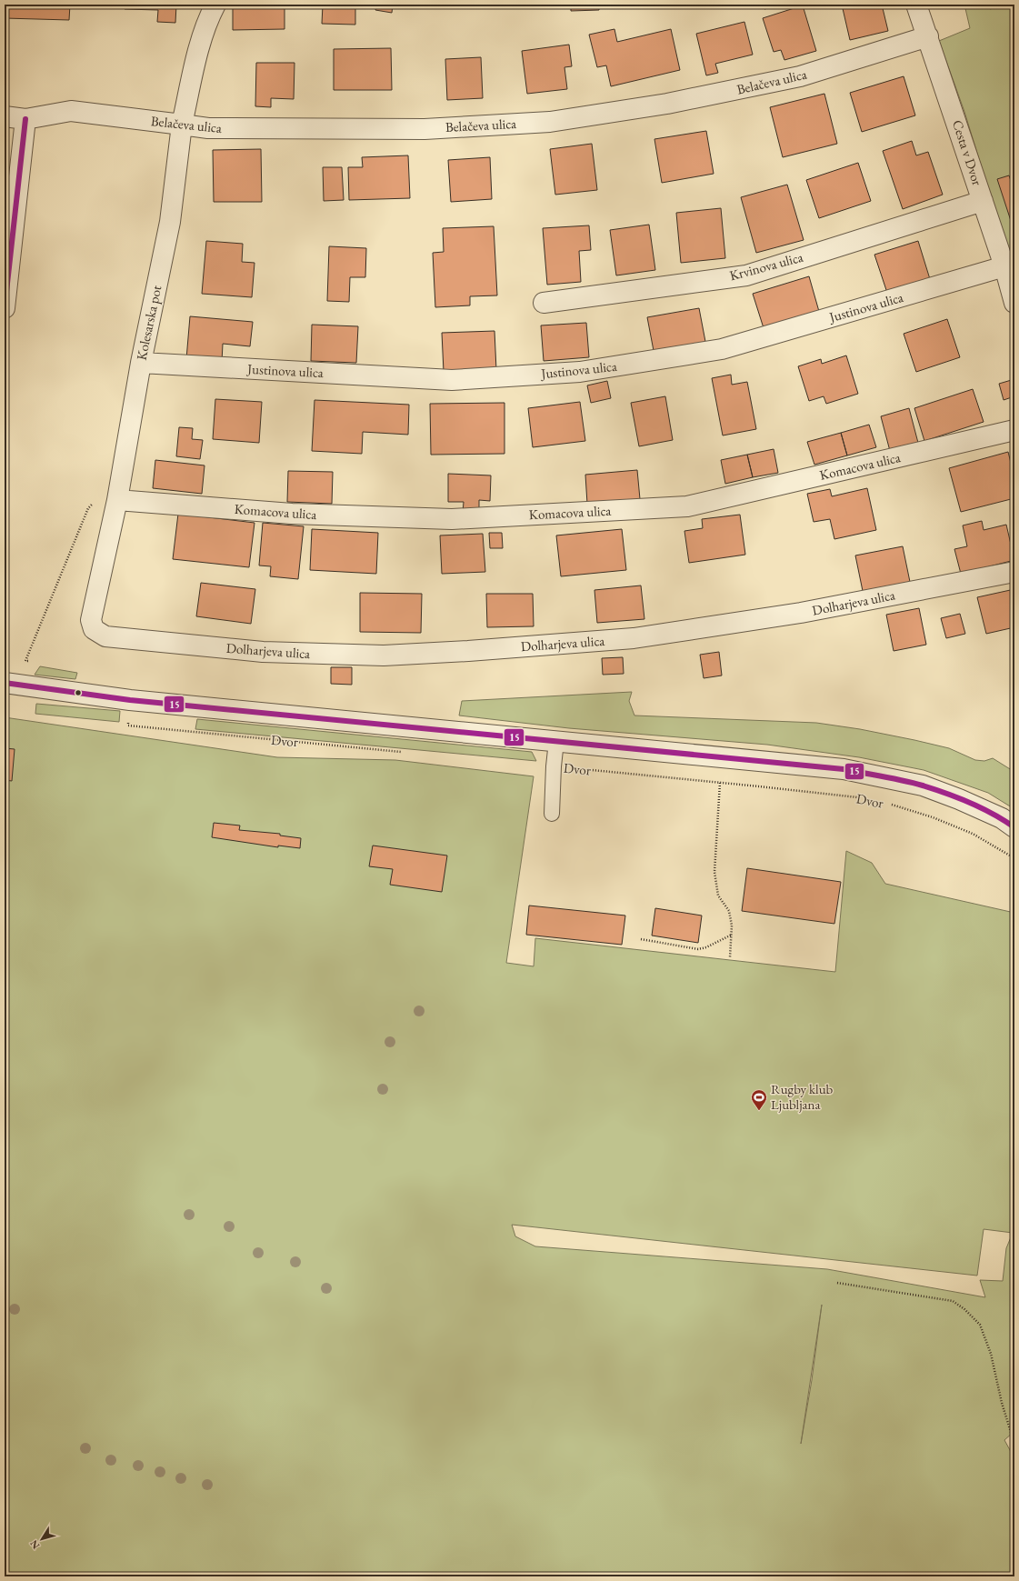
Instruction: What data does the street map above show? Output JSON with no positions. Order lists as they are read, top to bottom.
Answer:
{
  "streets": {
    "street": [
      "Belačeva ulica",
      "Cesta v Dvor",
      "Krvinova ulica",
      "Justinova ulica",
      "Kolesarska pot",
      "Komacova ulica",
      "Dolharjeva ulica",
      "Dvor"
    ]
  },
  "crossings": [
    ["Belačeva ulica", "Cesta v Dvor"],
    ["Belačeva ulica", "Kolesarska pot"],
    ["Cesta v Dvor", "Krvinova ulica"],
    ["Cesta v Dvor", "Justinova ulica"],
    ["Justinova ulica", "Kolesarska pot"],
    ["Kolesarska pot", "Komacova ulica"],
    ["Kolesarska pot", "Dolharjeva ulica"]
  ],
  "places": {
    "sports": ["Rugby klub Ljubljana"]
  },
  "lines": ["transit line 15"],
  "north": "bottom left"
}
